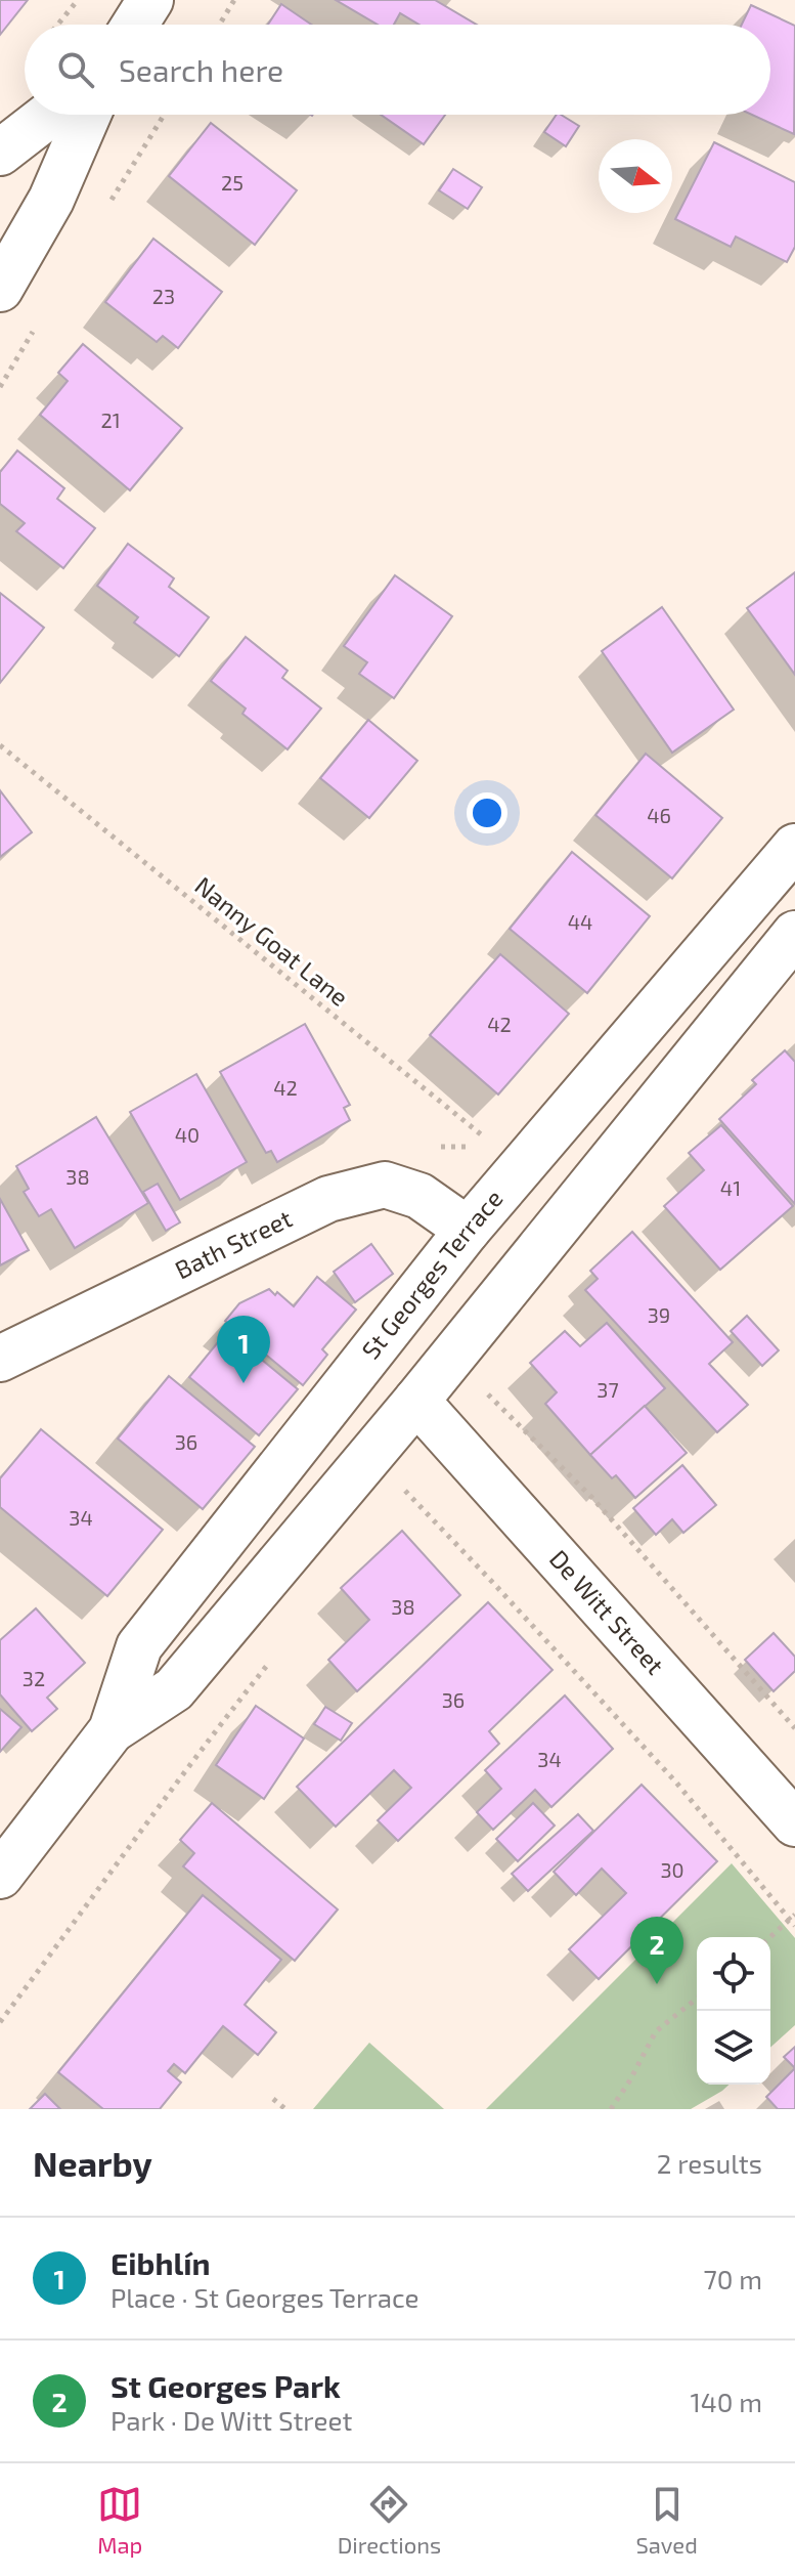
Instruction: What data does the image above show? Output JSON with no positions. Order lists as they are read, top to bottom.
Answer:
{
  "streets": {
    "street": ["Bath Street", "St Georges Terrace", "De Witt Street"],
    "path": ["Nanny Goat Lane"]
  },
  "crossings": [
    ["Nanny Goat Lane", "St Georges Terrace"],
    ["Bath Street", "St Georges Terrace"],
    ["St Georges Terrace", "De Witt Street"]
  ],
  "house_numbers": [
    "25",
    "23",
    "21",
    "46",
    "44",
    "42",
    "42",
    "40",
    "38",
    "41",
    "39",
    "37",
    "36",
    "34",
    "38",
    "32",
    "36",
    "34",
    "30"
  ],
  "north": "right",
  "page": {
    "search": "Search here",
    "pins": ["1", "2"],
    "heading": ["Nearby", "2 results"],
    "list": [
      {
        "mark": "1",
        "name": "Eibhlín",
        "note": "Place · St Georges Terrace",
        "value": "70 m"
      },
      {
        "mark": "2",
        "name": "St Georges Park",
        "note": "Park · De Witt Street",
        "value": "140 m"
      }
    ],
    "nav": ["Map", "Directions", "Saved"]
  }
}
